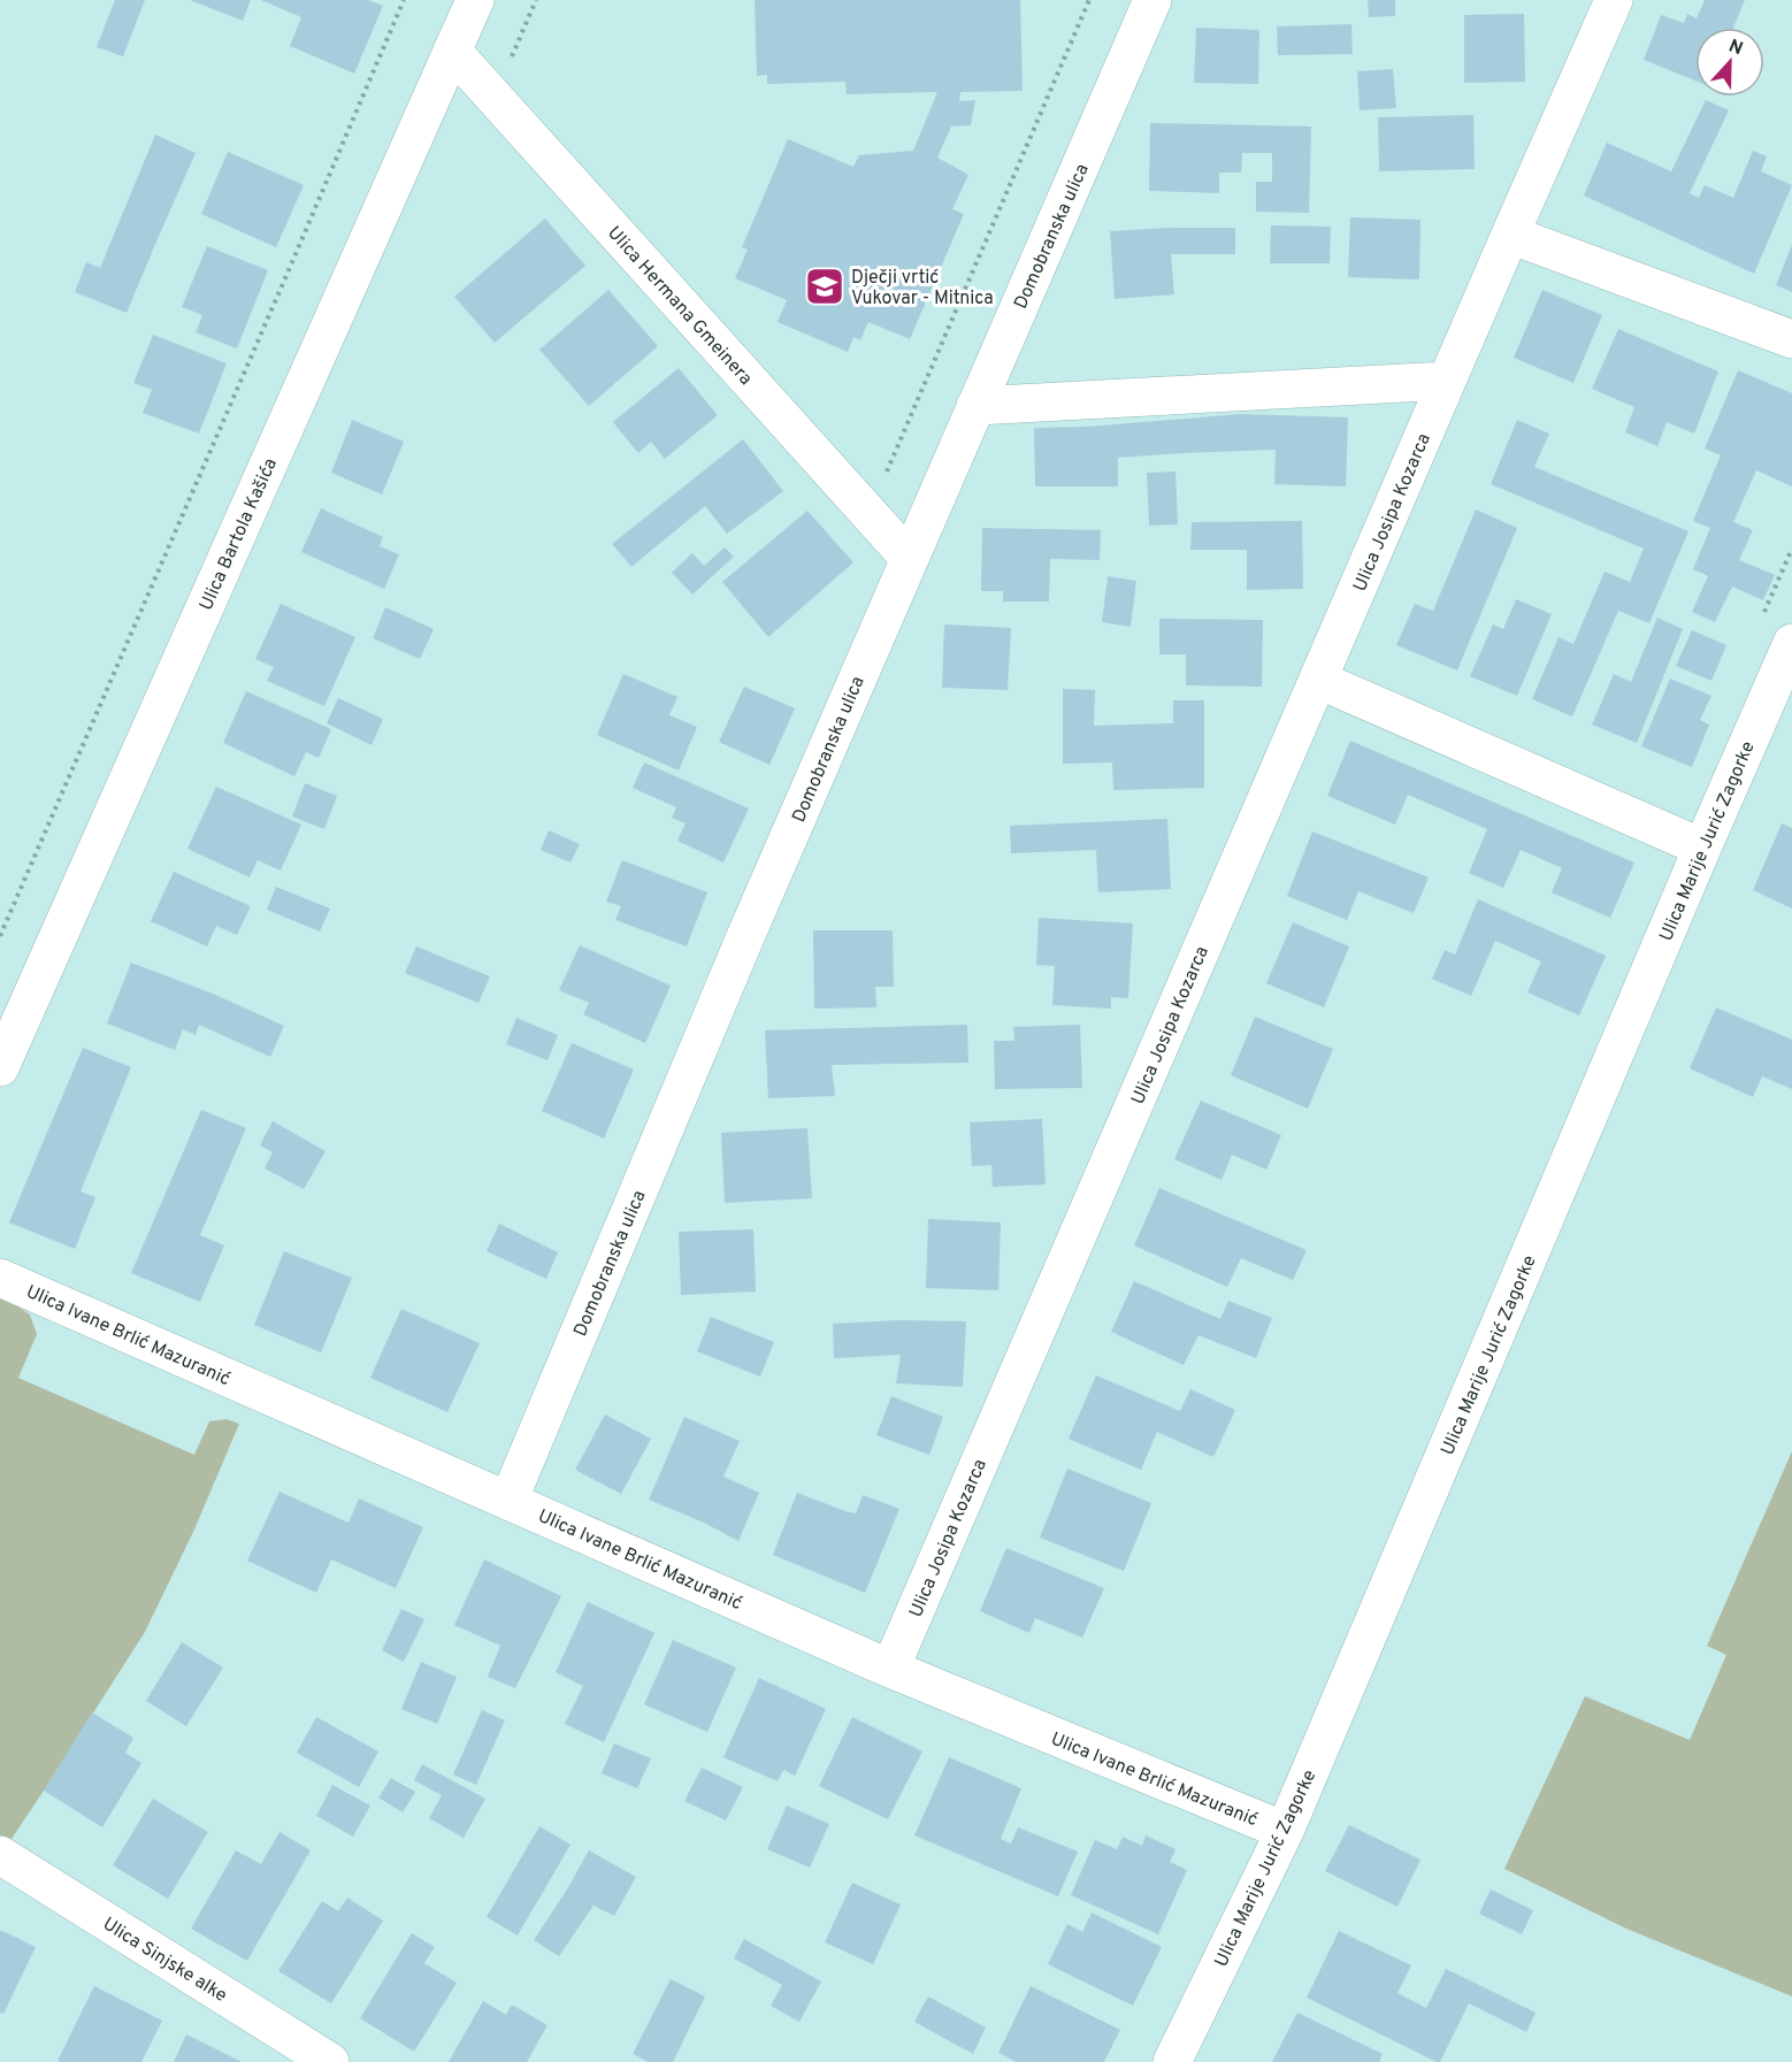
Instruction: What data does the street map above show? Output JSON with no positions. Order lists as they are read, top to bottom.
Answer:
{
  "streets": {
    "street": [
      "Domobranska ulica",
      "Ulica Hermana Gmeinera",
      "Ulica Josipa Kozarca",
      "Ulica Bartola Kašića",
      "Ulica Marije Jurić Zagorke",
      "Ulica Ivane Brlić Mazuranić",
      "Ulica Sinjske alke"
    ]
  },
  "crossings": [
    ["Domobranska ulica", "Ulica Hermana Gmeinera"],
    ["Domobranska ulica", "Ulica Ivane Brlić Mazuranić"],
    ["Ulica Hermana Gmeinera", "Ulica Bartola Kašića"],
    ["Ulica Josipa Kozarca", "Ulica Ivane Brlić Mazuranić"],
    ["Ulica Marije Jurić Zagorke", "Ulica Ivane Brlić Mazuranić"]
  ],
  "places": {
    "school or university": ["Dječji vrtić Vukovar - Mitnica"]
  },
  "north": "top"
}
